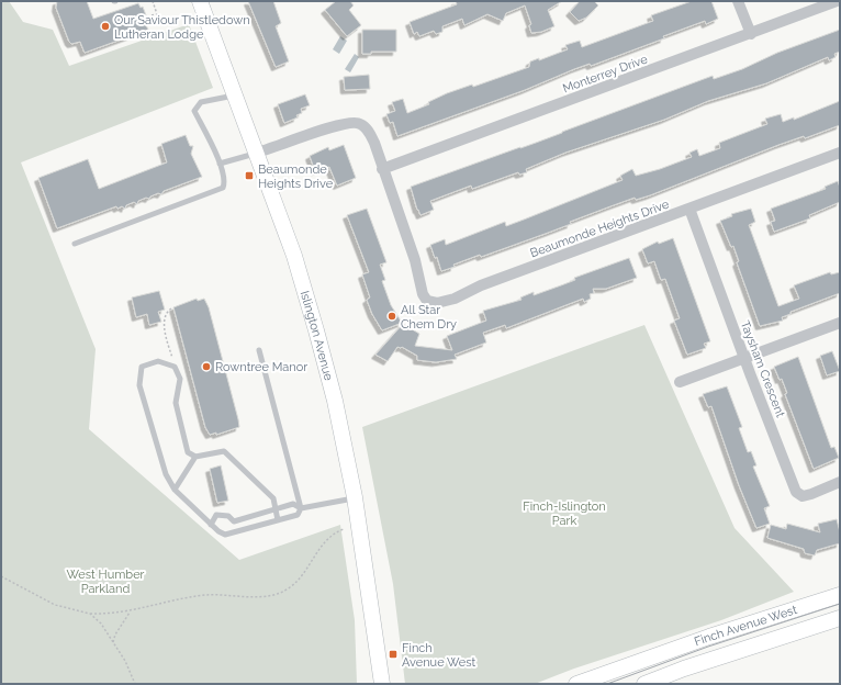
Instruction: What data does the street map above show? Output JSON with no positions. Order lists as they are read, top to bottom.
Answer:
{
  "streets": {
    "main road": ["Islington Avenue", "Finch Avenue West"],
    "street": ["Monterrey Drive", "Beaumonde Heights Drive", "Taysham Crescent"]
  },
  "crossings": [
    ["Monterrey Drive", "Beaumonde Heights Drive"],
    ["Beaumonde Heights Drive", "Islington Avenue"],
    ["Beaumonde Heights Drive", "Taysham Crescent"]
  ],
  "parks": ["Finch-Islington Park", "West Humber Parkland"],
  "places": {
    "other": ["Our Saviour Thistledown Lutheran Lodge", "All Star Chem Dry", "Rowntree Manor"],
    "transit": ["Beaumonde Heights Drive", "Finch Avenue West"]
  }
}
